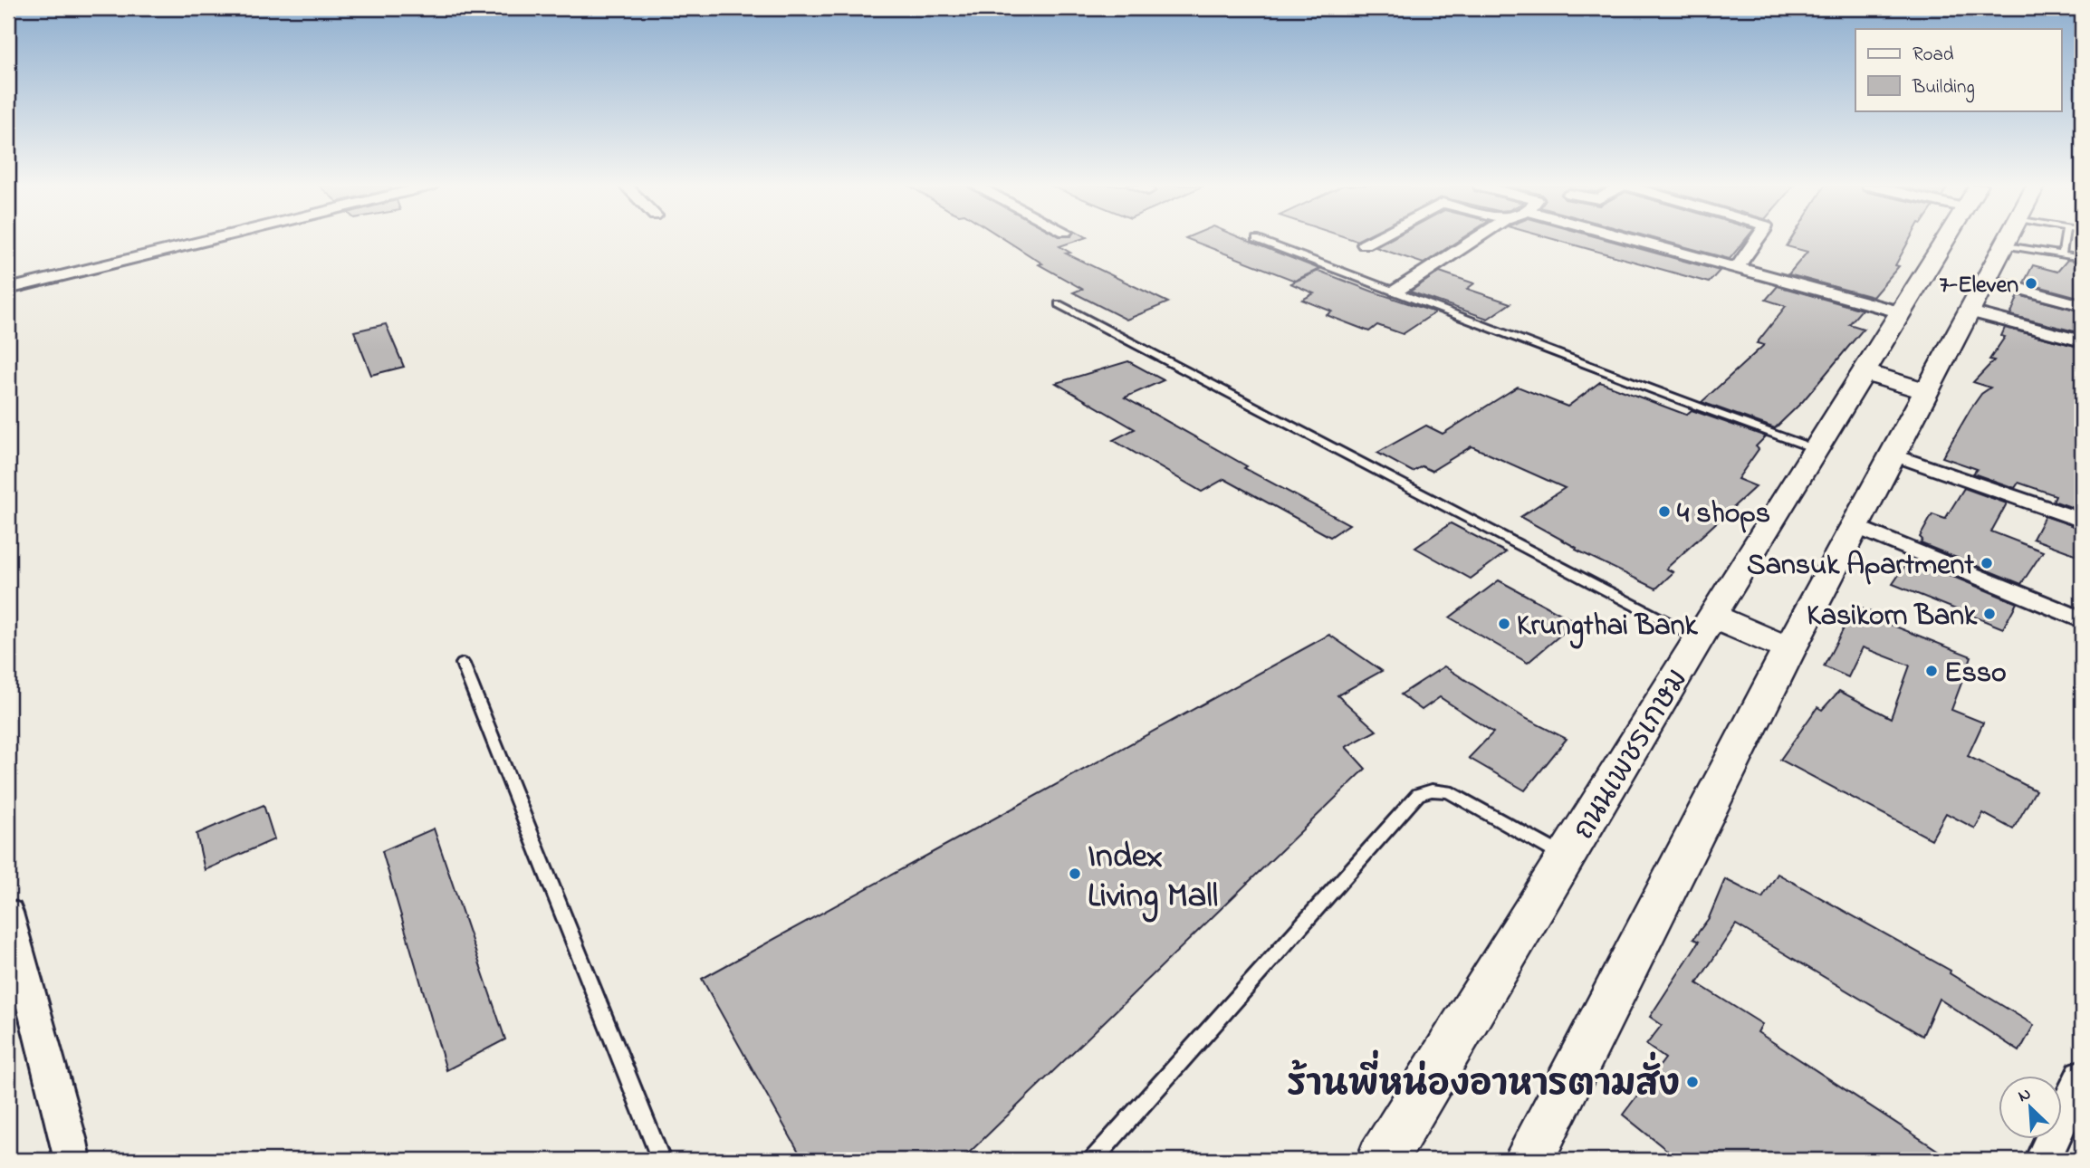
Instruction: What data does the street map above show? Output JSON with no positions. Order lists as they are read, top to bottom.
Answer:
{
  "streets": {
    "main road": ["ถนนเพชรเกษม"]
  },
  "places": [
    "7-Eleven",
    "4 shops",
    "Sansuk Apartment",
    "Kasikorn Bank",
    "Krungthai Bank",
    "Esso",
    "Index Living Mall",
    "ร้านพี่หน่องอาหารตามสั่ง"
  ],
  "legend": ["Road", "Building"],
  "north": "top left"
}
